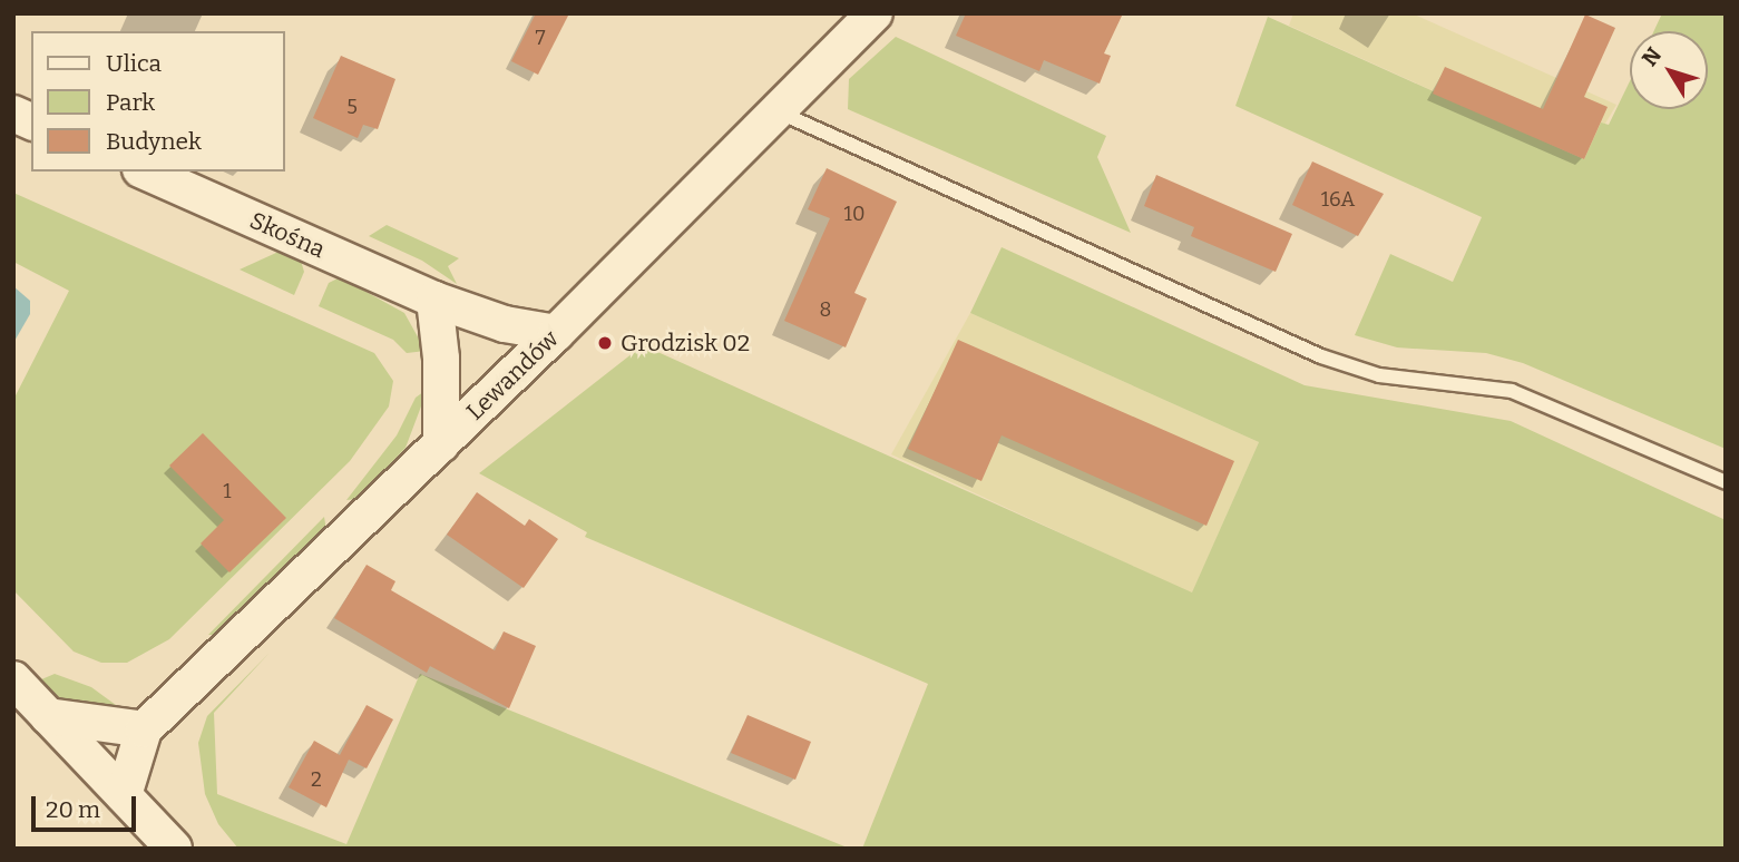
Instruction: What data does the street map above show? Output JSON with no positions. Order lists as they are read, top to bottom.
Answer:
{
  "streets": {
    "street": ["Skośna", "Lewandów"]
  },
  "crossings": [
    ["Skośna", "Lewandów"]
  ],
  "places": ["Grodzisk 02"],
  "house_numbers": [
    "7",
    "5",
    "16A",
    "10",
    "8",
    "1",
    "2"
  ],
  "legend": ["Ulica", "Park", "Budynek"],
  "scale_bar": "20 m",
  "north": "top left"
}
